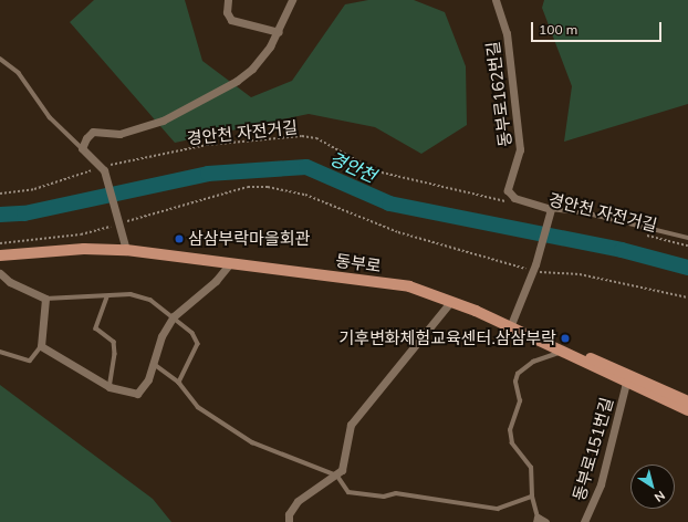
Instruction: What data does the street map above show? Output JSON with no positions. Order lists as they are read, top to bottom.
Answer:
{
  "streets": {
    "main road": ["동부로"],
    "street": ["동부로162번길", "동부로151번길"],
    "path": ["경안천 자전거길"]
  },
  "crossings": [
    ["동부로", "동부로151번길"]
  ],
  "water": ["경안천"],
  "places": ["삼삼부락마을회관", "기후변화체험교육센터.삼삼부락"],
  "scale_bar": "100 m",
  "north": "bottom right"
}
